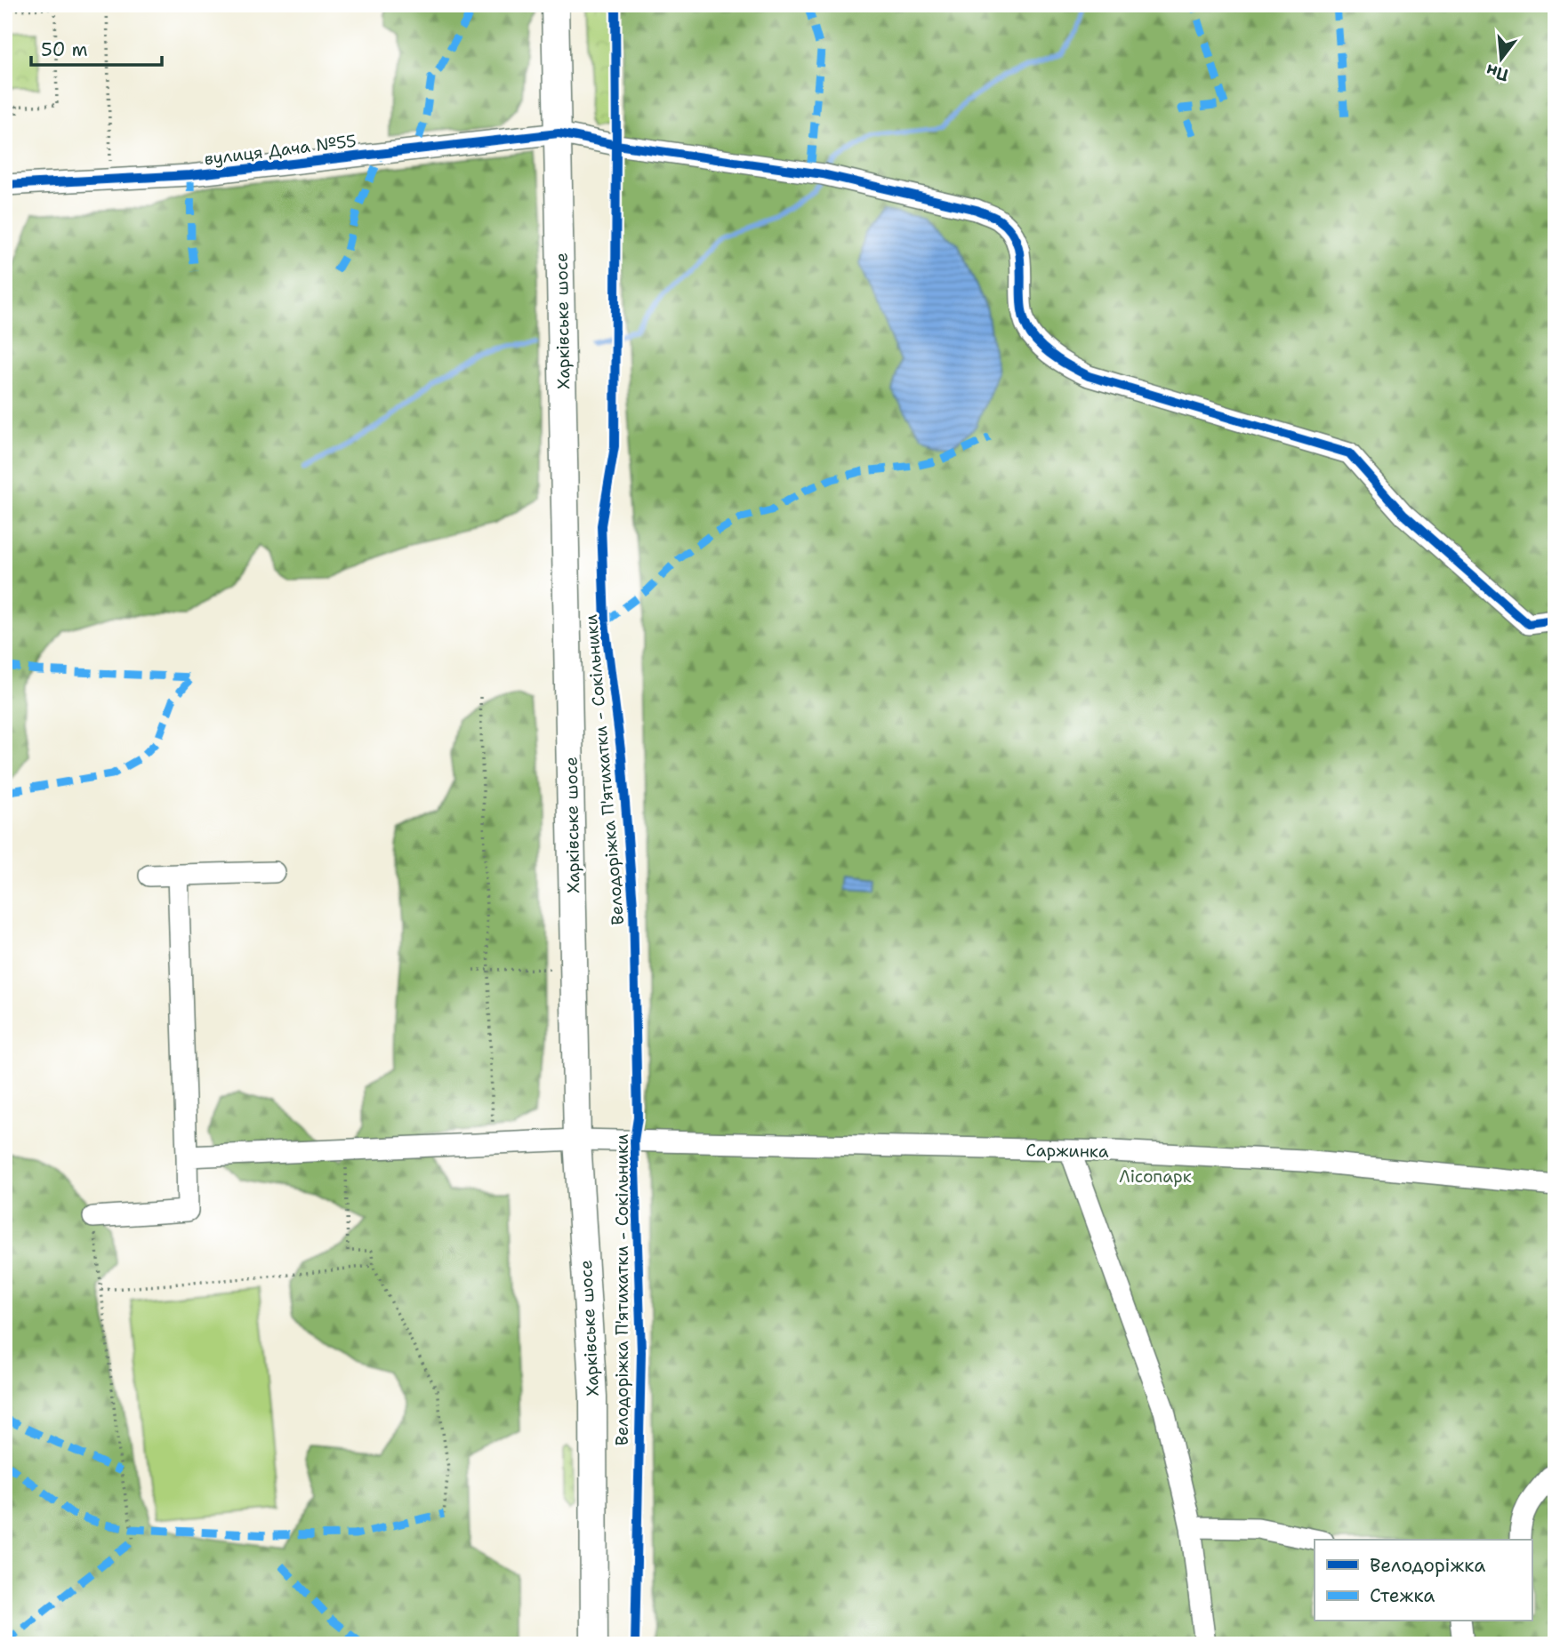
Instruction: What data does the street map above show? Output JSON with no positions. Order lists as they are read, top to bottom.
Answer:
{
  "streets": {
    "main road": ["Харківське шосе"],
    "street": ["вулиця Дача №55", "Саржинка"],
    "cycle path": ["Велодоріжка П'ятихатки - Сокільники"]
  },
  "crossings": [
    ["вулиця Дача №55", "Харківське шосе"],
    ["Харківське шосе", "Саржинка"]
  ],
  "parks": ["Лісопарк"],
  "legend": ["Велодоріжка", "Стежка"],
  "scale_bar": "50 m",
  "north": "bottom"
}
